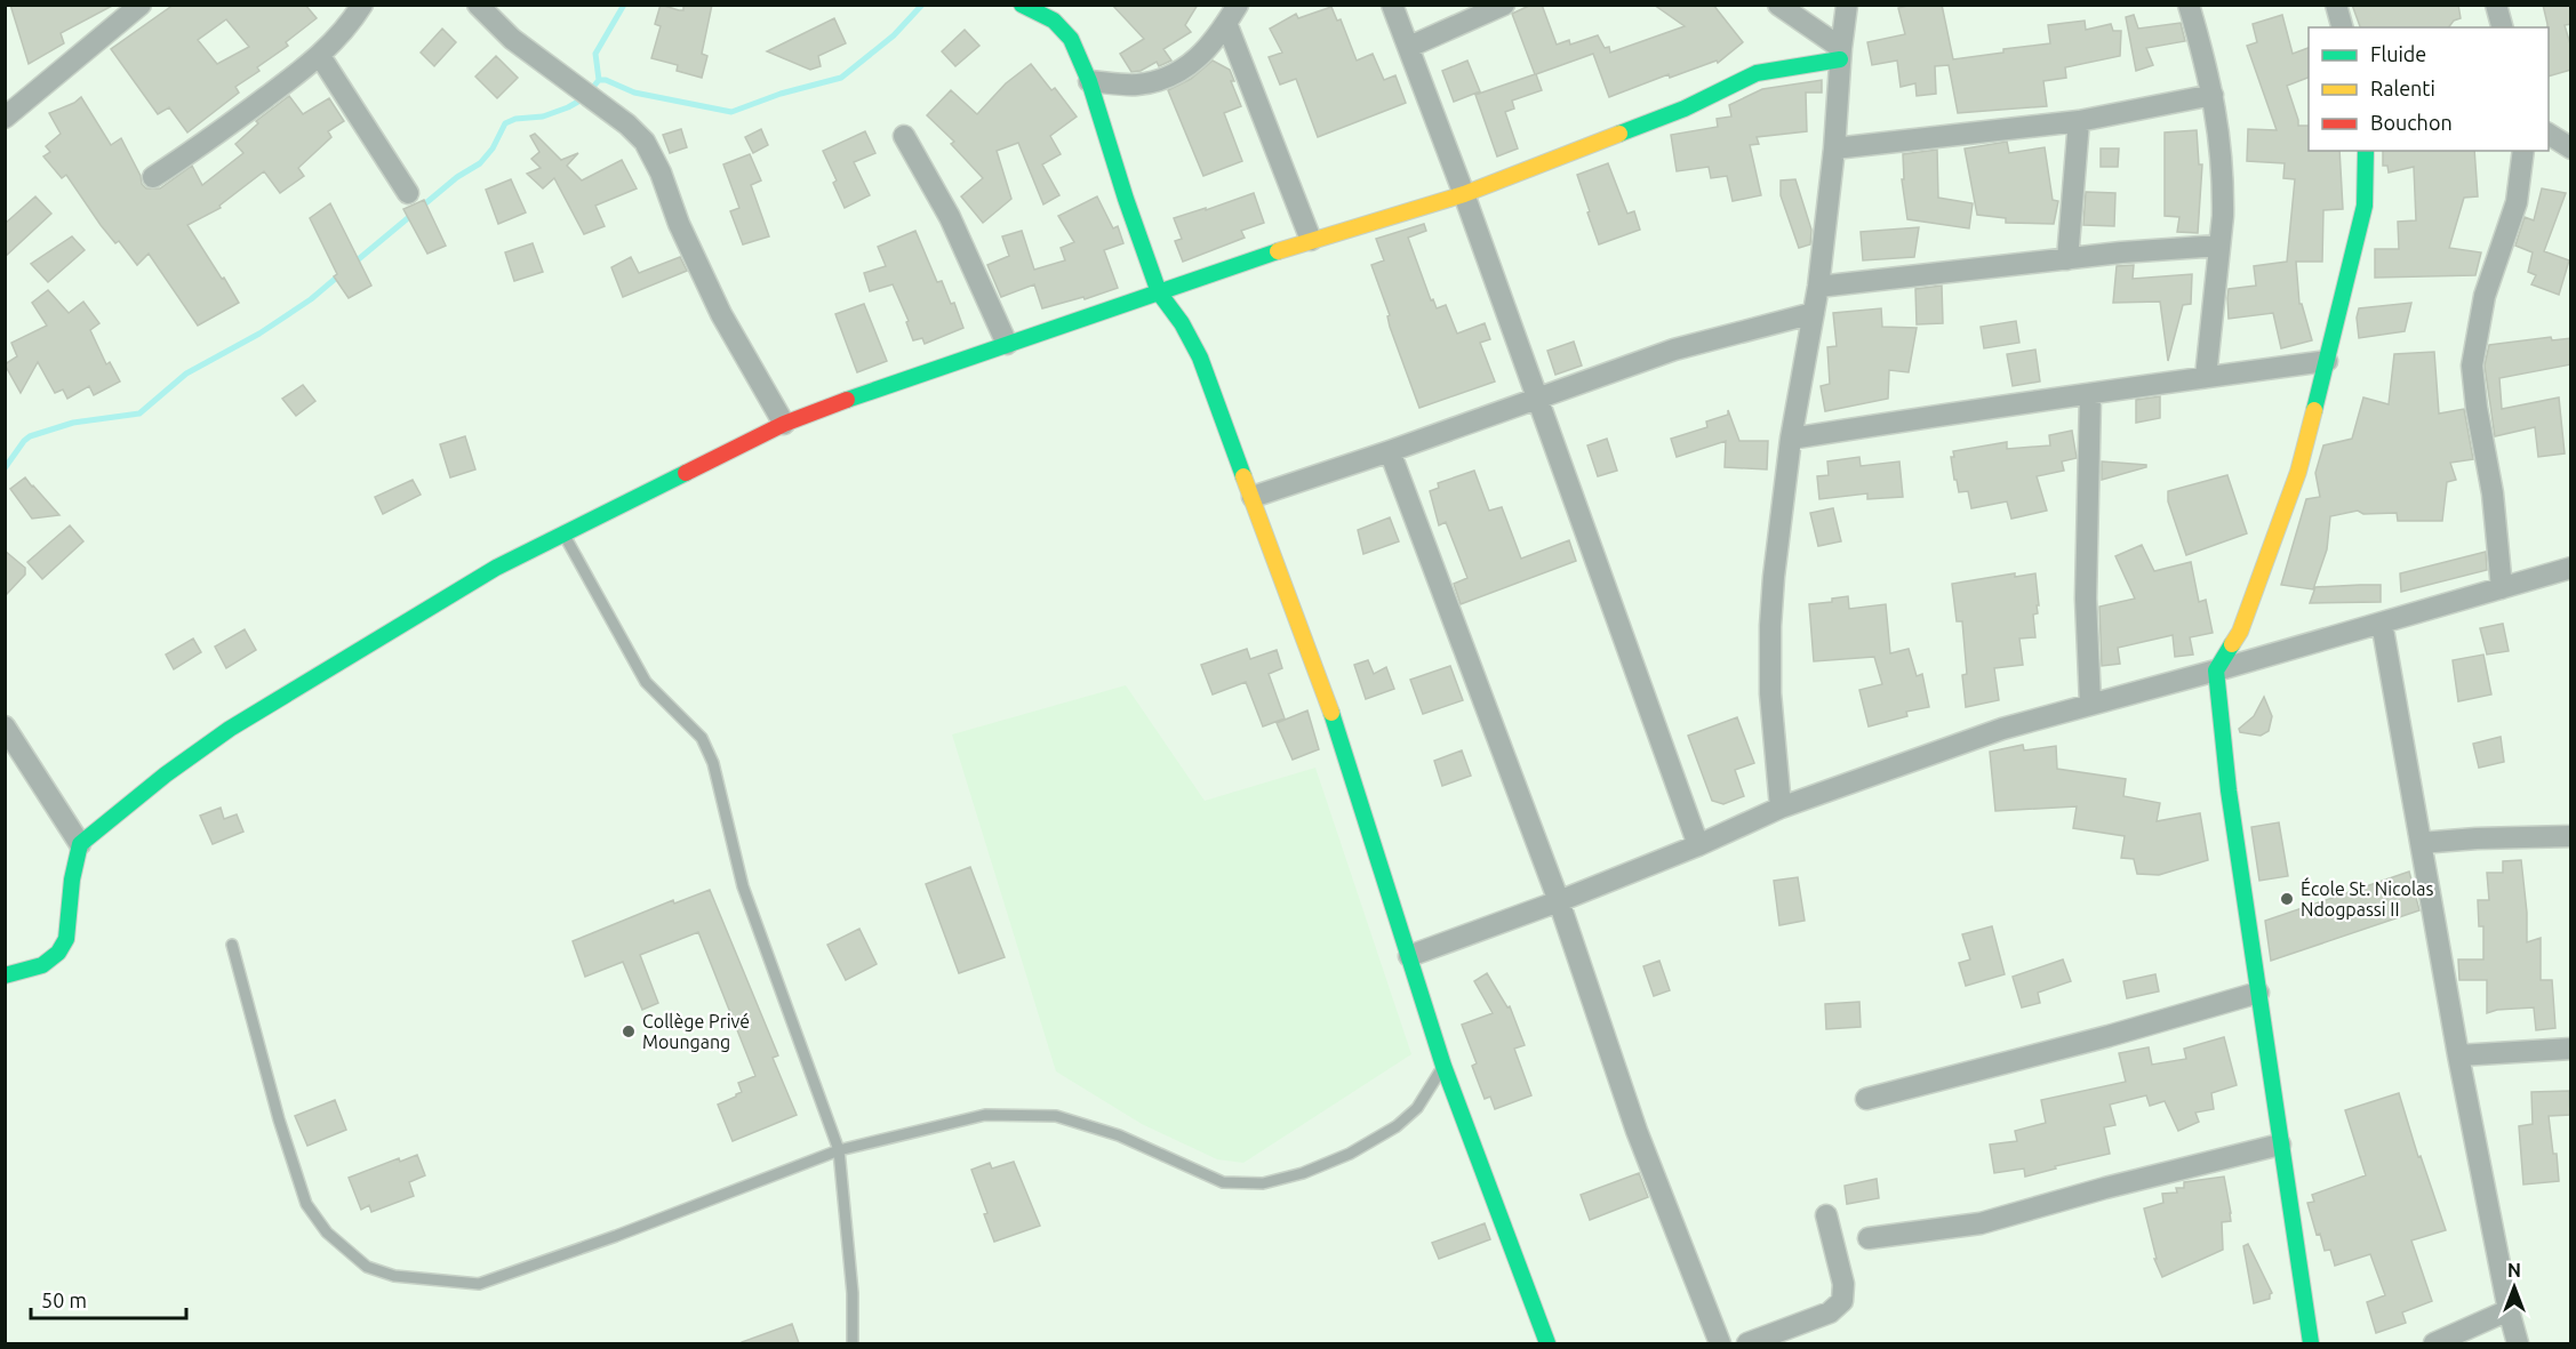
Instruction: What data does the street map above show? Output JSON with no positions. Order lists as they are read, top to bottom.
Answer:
{
  "places": ["École St. Nicolas Ndogpassi II", "Collège Privé Moungang"],
  "legend": ["Fluide", "Ralenti", "Bouchon"],
  "scale_bar": "50 m",
  "north": "top"
}
